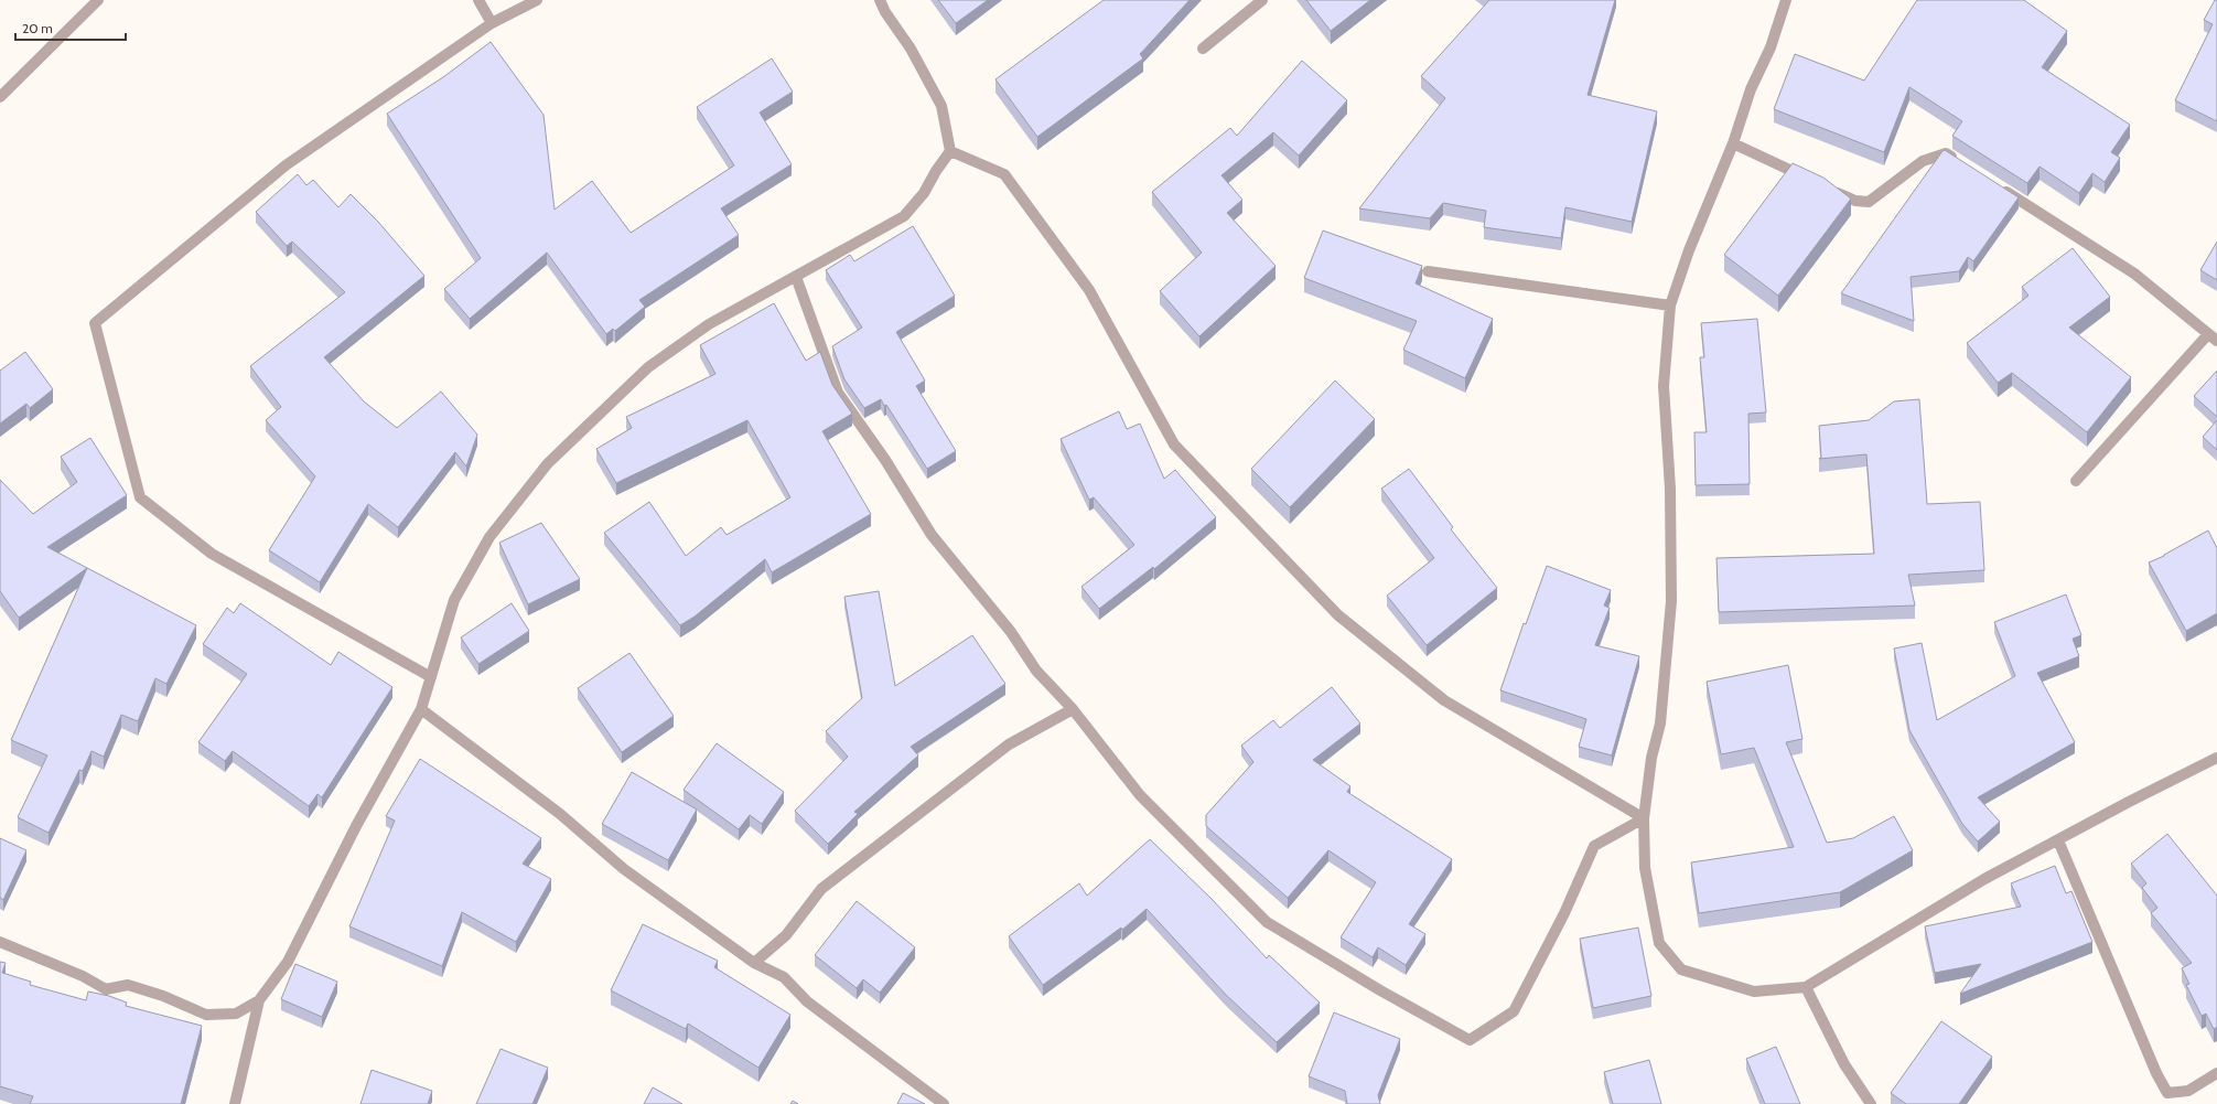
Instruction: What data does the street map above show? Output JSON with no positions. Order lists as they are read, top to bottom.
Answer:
{
  "scale_bar": "20 m"
}
